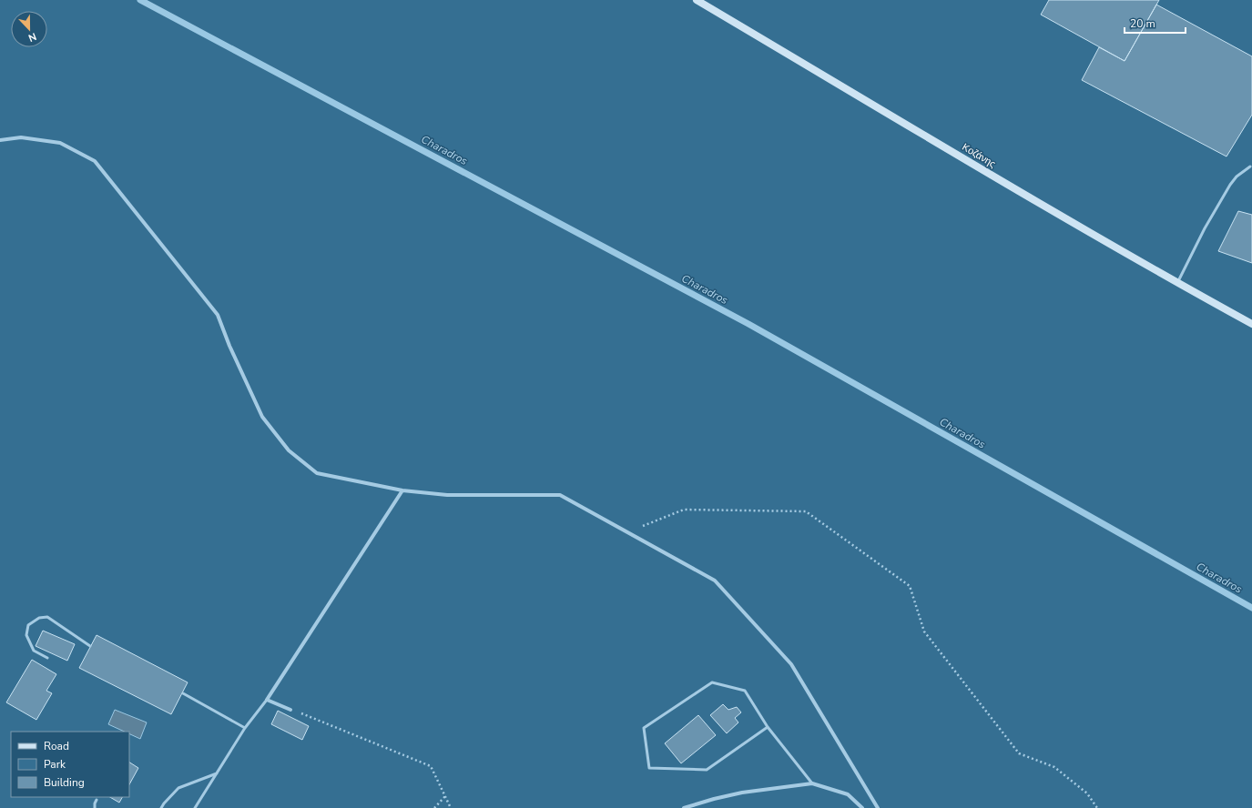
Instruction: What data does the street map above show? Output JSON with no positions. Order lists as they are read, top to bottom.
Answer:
{
  "streets": {
    "street": ["Κοζάνης"]
  },
  "water": ["Charadros"],
  "legend": ["Road", "Park", "Building"],
  "scale_bar": "20 m",
  "north": "bottom"
}
